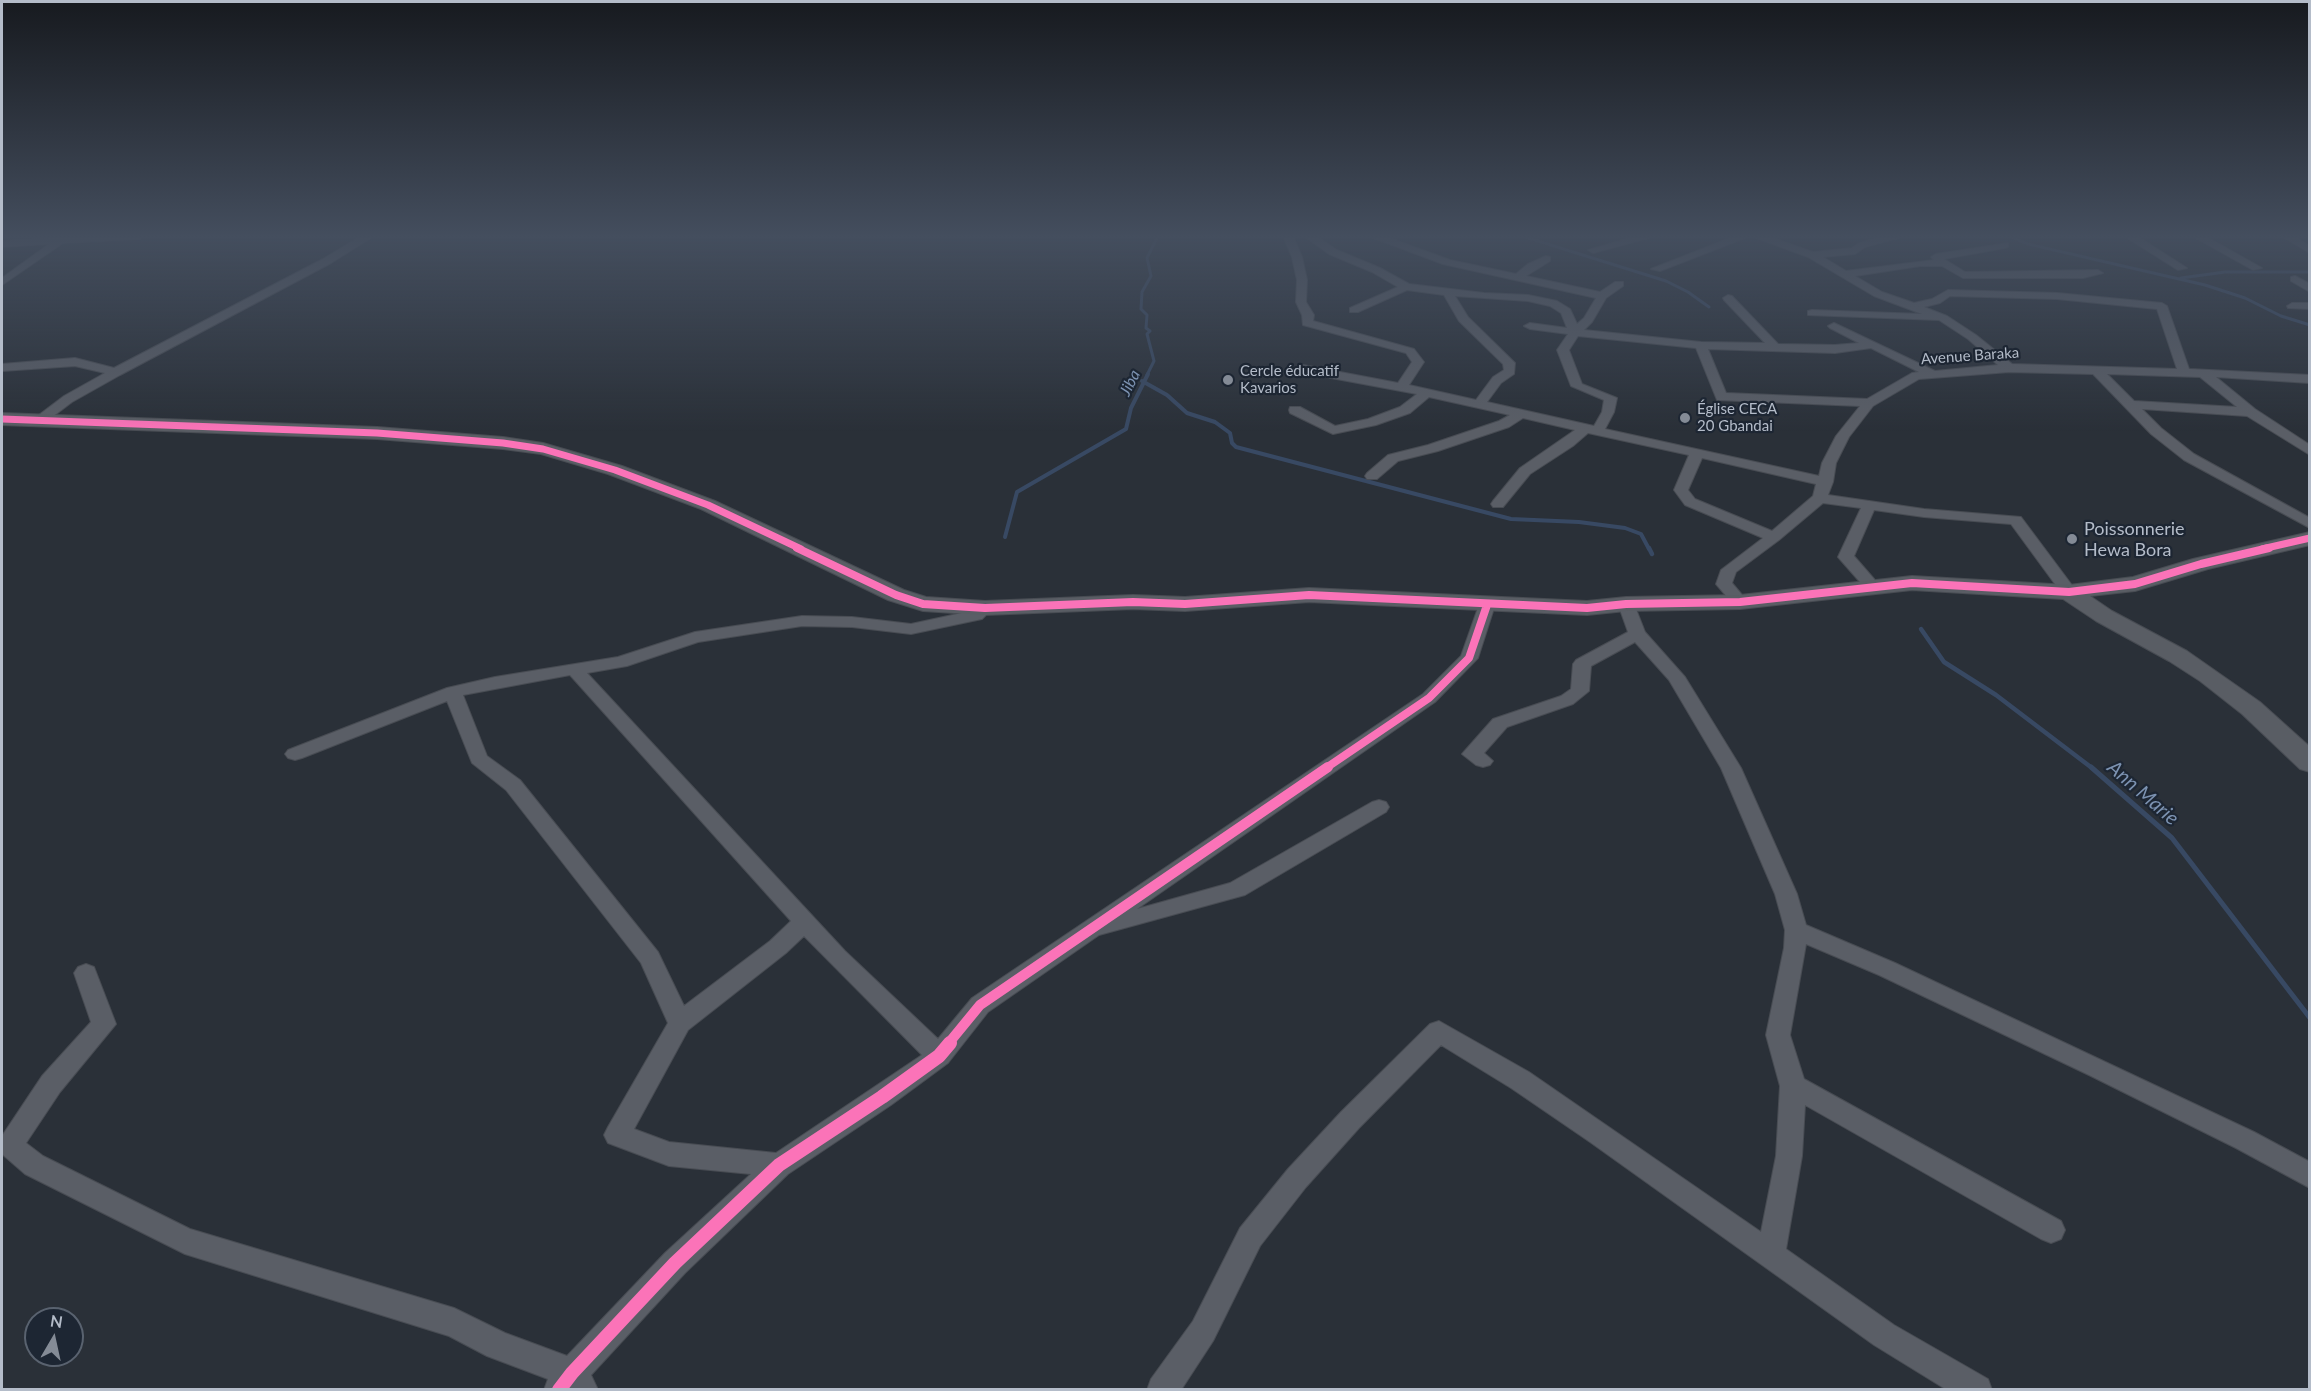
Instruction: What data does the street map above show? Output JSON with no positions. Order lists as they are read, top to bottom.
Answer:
{
  "streets": {
    "street": ["Avenue Baraka"]
  },
  "water": ["Jiba", "Ann Marie"],
  "places": ["Cercle éducatif Kavarios", "Église CECA 20 Gbandai", "Poissonnerie Hewa Bora"],
  "north": "top"
}
